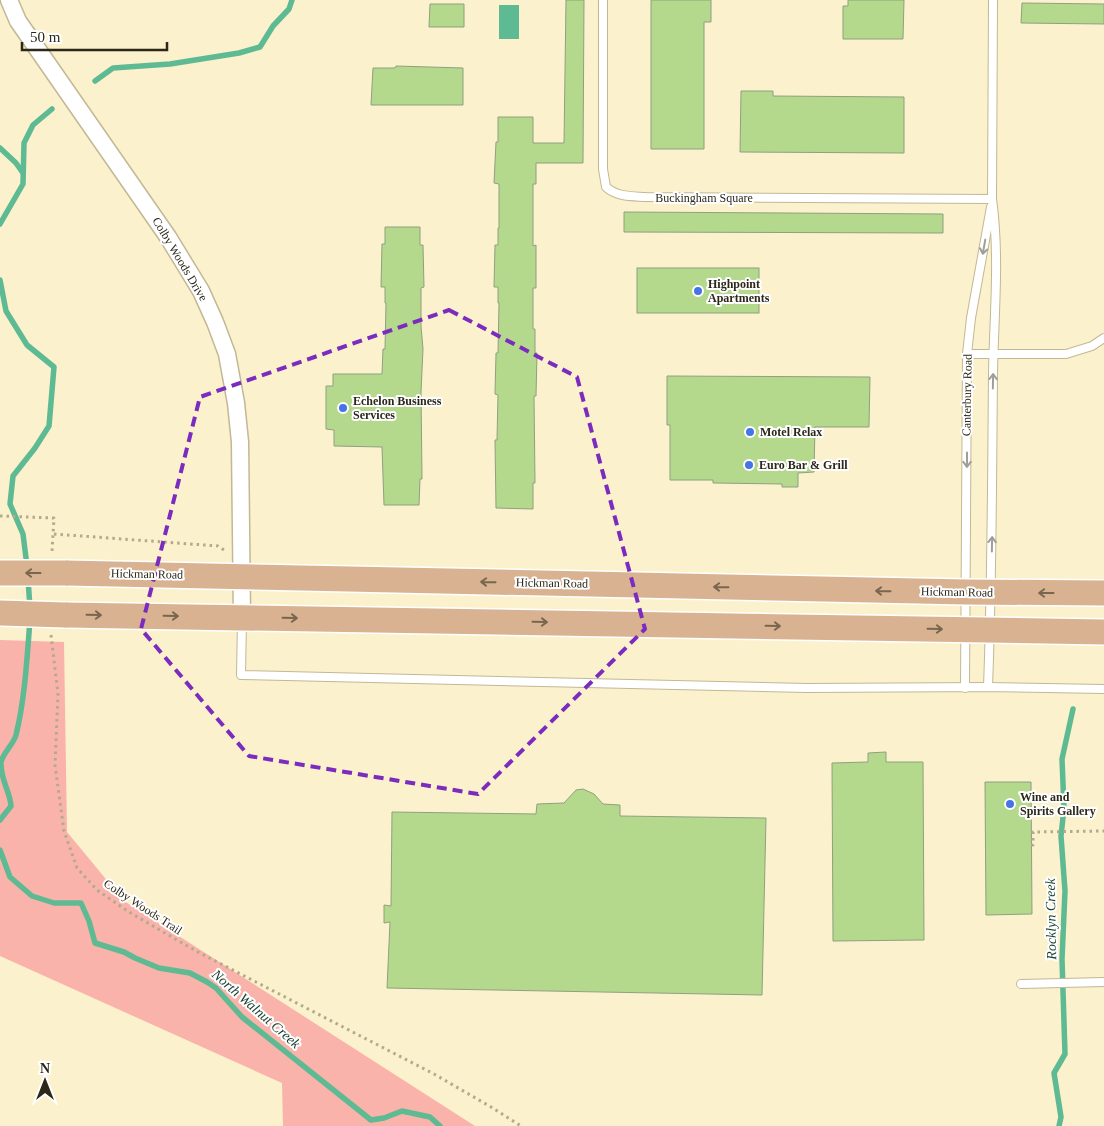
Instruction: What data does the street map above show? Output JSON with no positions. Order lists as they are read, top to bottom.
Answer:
{
  "streets": {
    "main road": ["Hickman Road"],
    "street": ["Colby Woods Drive"],
    "lane": ["Buckingham Square", "Canterbury Road"],
    "path": ["Colby Woods Trail"]
  },
  "crossings": [
    ["Buckingham Square", "Canterbury Road"],
    ["Colby Woods Drive", "Hickman Road"],
    ["Canterbury Road", "Hickman Road"]
  ],
  "water": ["Rocklyn Creek", "North Walnut Creek"],
  "places": [
    "Highpoint Apartments",
    "Echelon Business Services",
    "Motel Relax",
    "Euro Bar & Grill",
    "Wine and Spirits Gallery"
  ],
  "scale_bar": "50 m",
  "north": "top"
}
